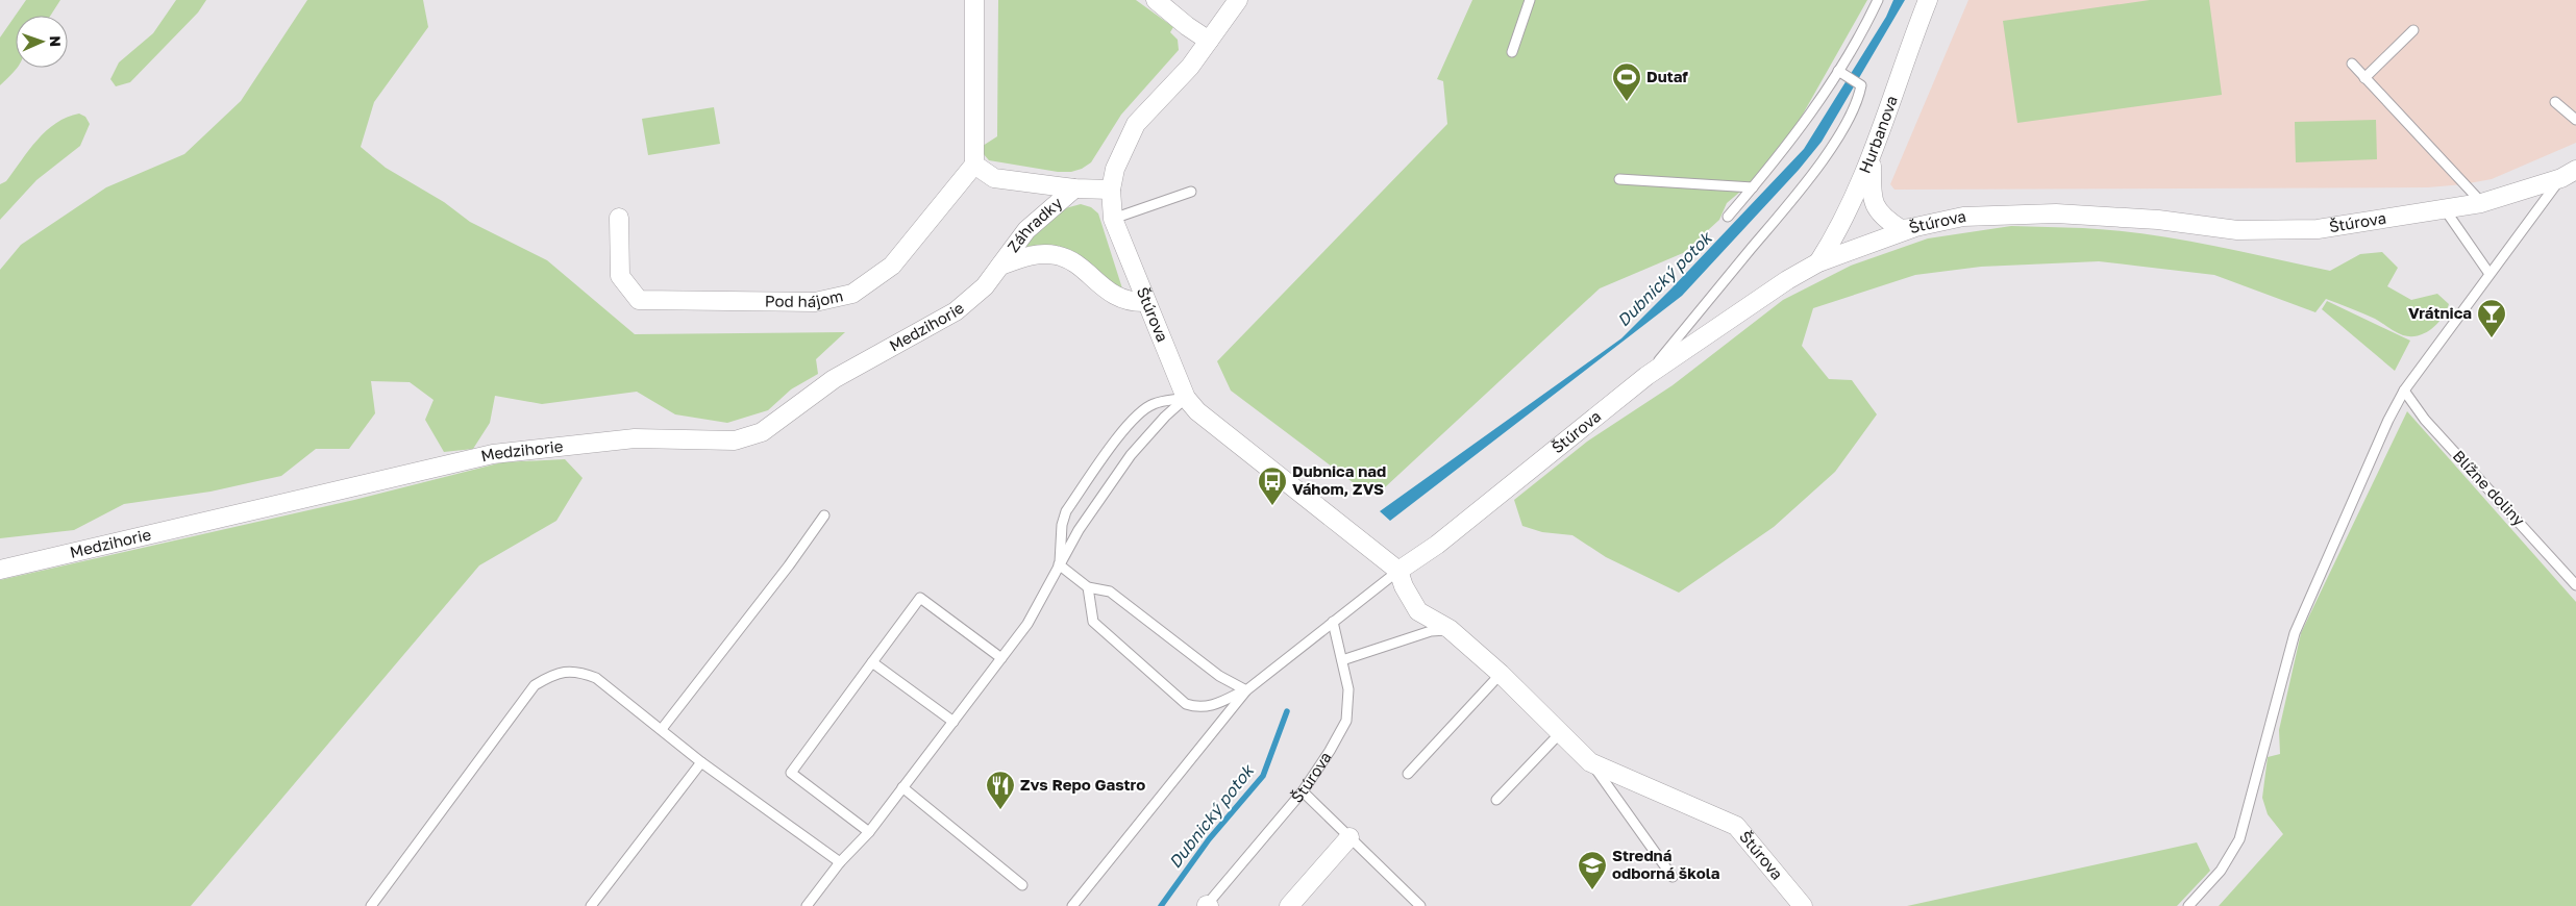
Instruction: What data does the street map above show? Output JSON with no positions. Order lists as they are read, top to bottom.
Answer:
{
  "streets": {
    "street": [
      "Hurbanova",
      "Štúrova",
      "Záhradky",
      "Pod hájom",
      "Medzihorie"
    ],
    "lane": ["Blížne doliny"]
  },
  "crossings": [
    ["Hurbanova", "Štúrova"],
    ["Záhradky", "Medzihorie"]
  ],
  "water": ["Dubnický potok"],
  "places": {
    "sports": ["Dutaf"],
    "bar": ["Vrátnica"],
    "bus stop": ["Dubnica nad Váhom, ZVS"],
    "restaurant": ["Zvs Repo Gastro"],
    "school or university": ["Stredná odborná škola"]
  },
  "north": "right"
}
